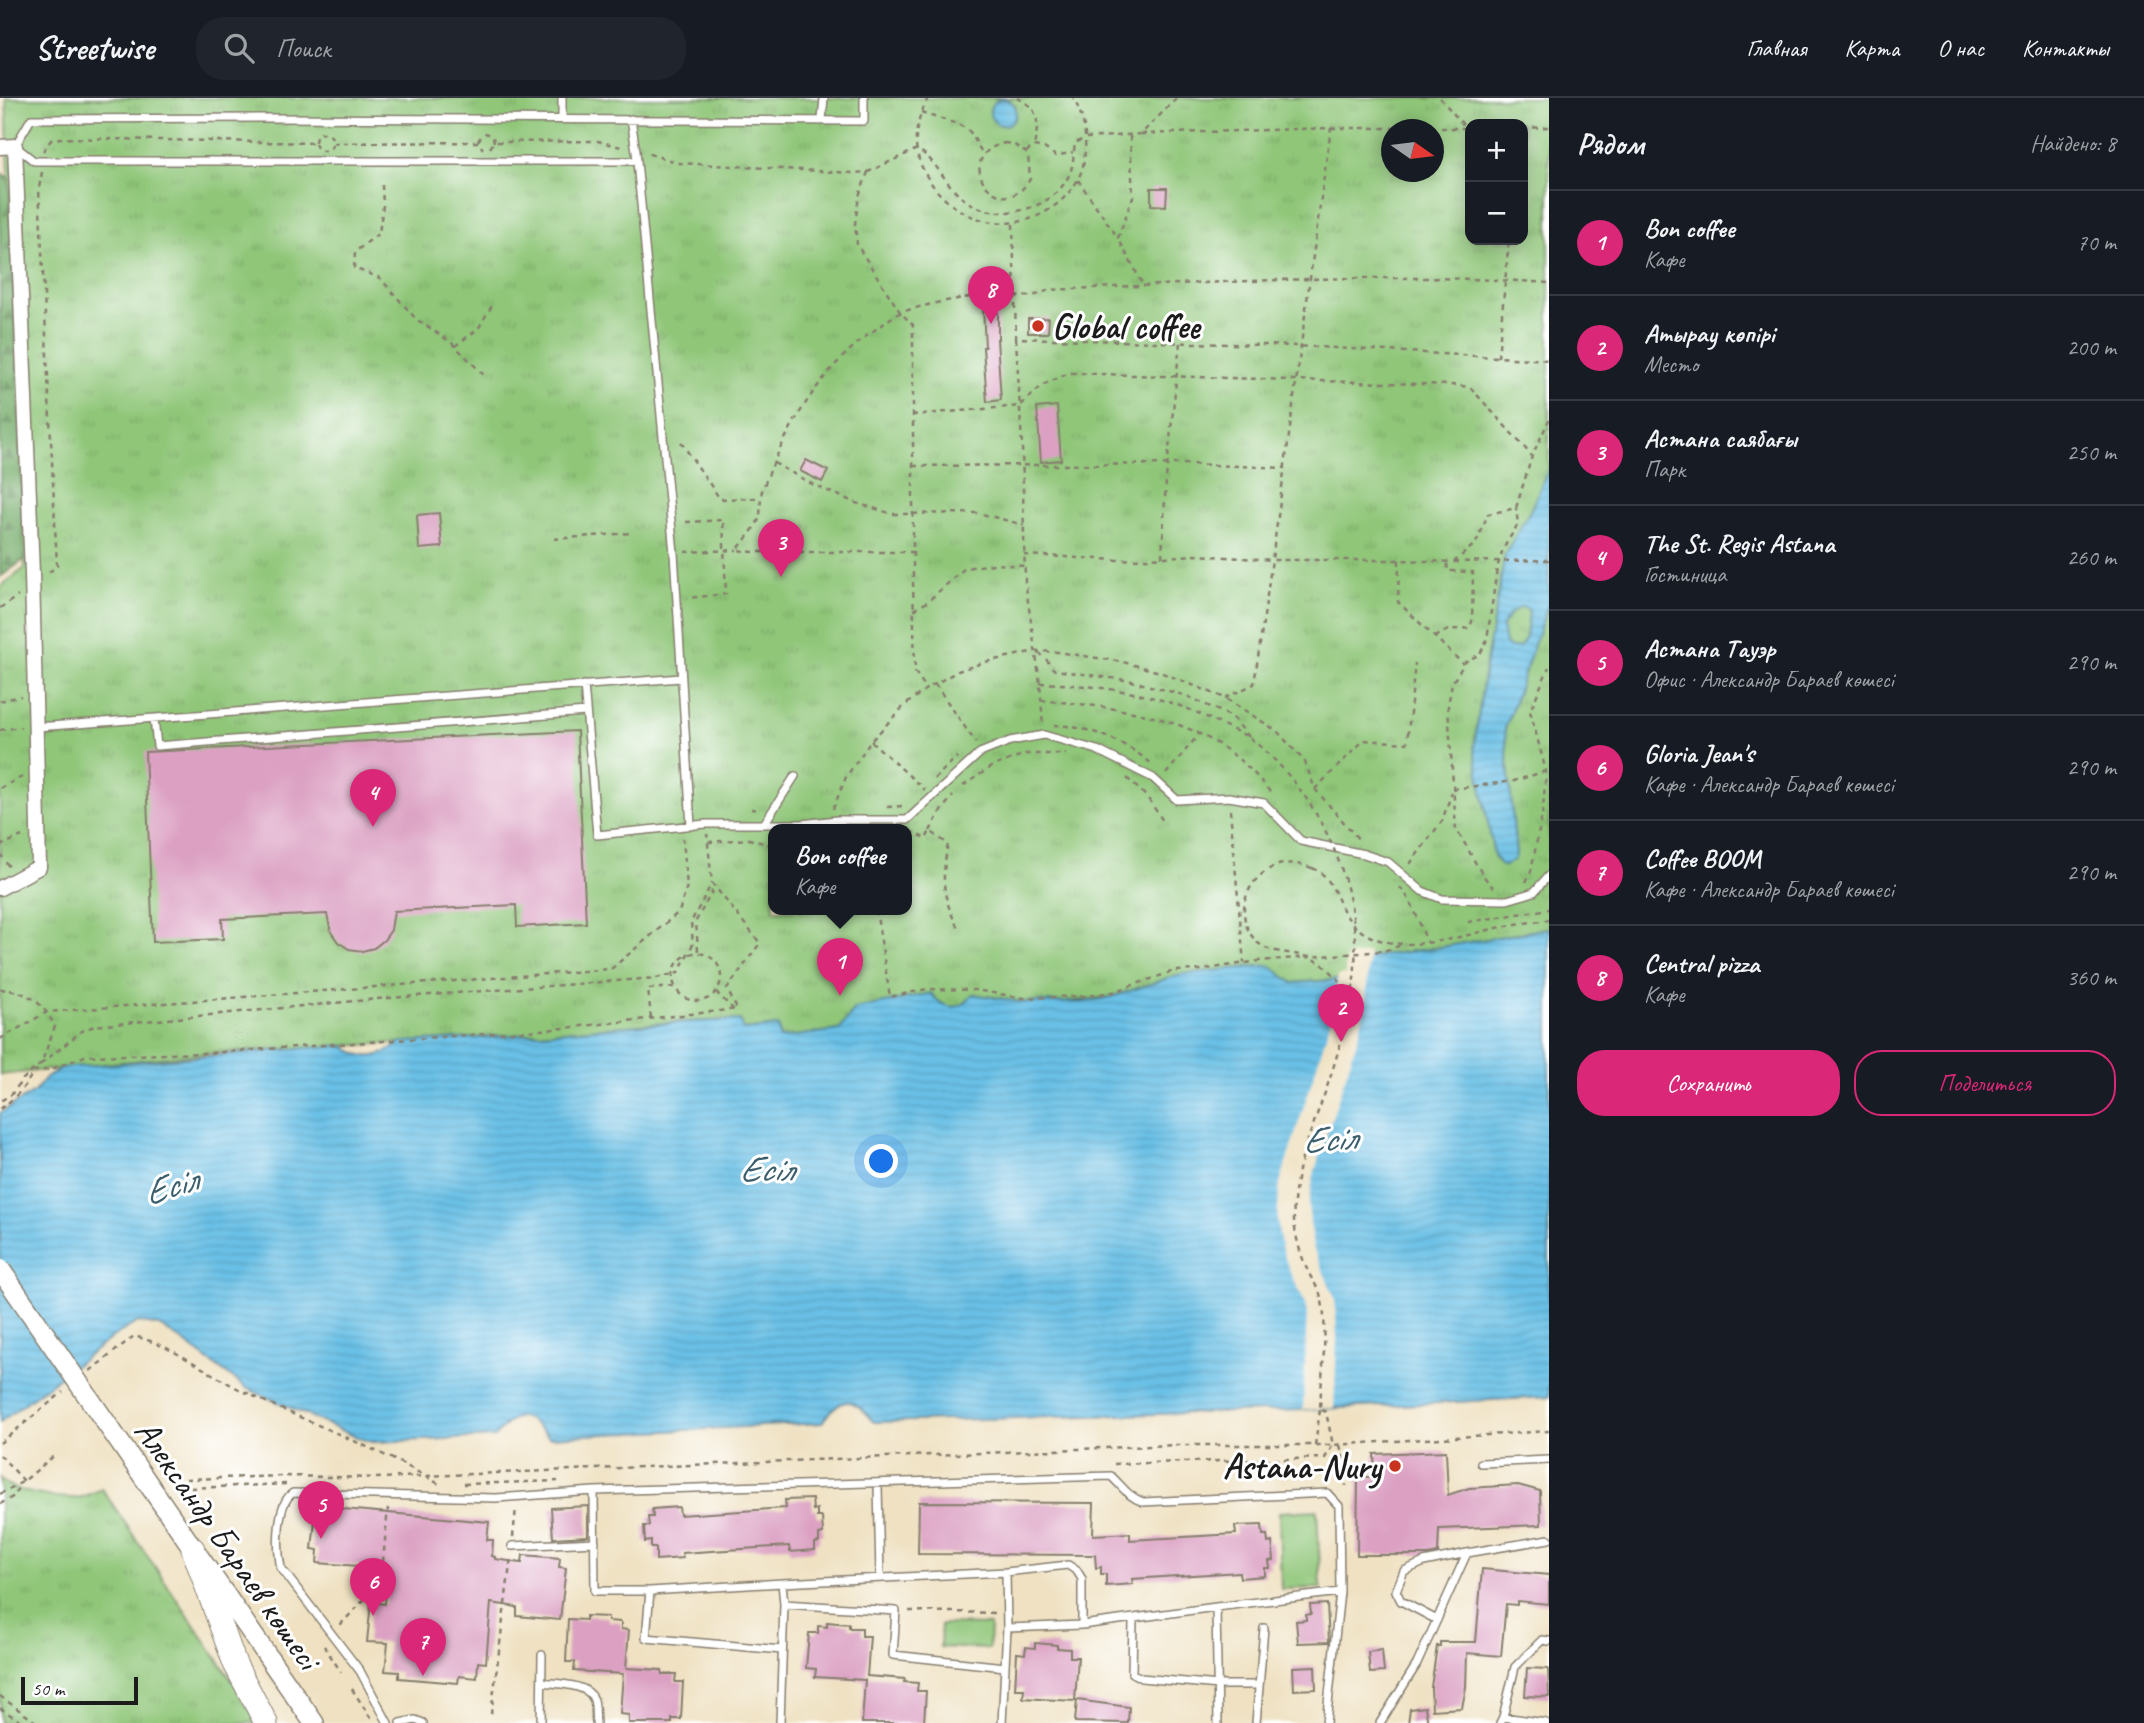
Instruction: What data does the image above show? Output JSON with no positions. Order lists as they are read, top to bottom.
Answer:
{
  "streets": {
    "main road": ["Александр Бараев көшесі"]
  },
  "water": ["Есіл"],
  "places": ["Global coffee", "Astana-Nury"],
  "scale_bar": "50 m",
  "north": "right",
  "page": {
    "header": "Streetwise",
    "search": "Поиск",
    "nav": [
      "Главная",
      "Карта",
      "О нас",
      "Контакты"
    ],
    "heading": ["Рядом", "Найдено: 8"],
    "map_buttons": ["+", "−"],
    "list": [
      {
        "mark": "1",
        "name": "Bon coffee",
        "note": "Кафе",
        "value": "70 m"
      },
      {
        "mark": "2",
        "name": "Атырау көпірі",
        "note": "Место",
        "value": "200 m"
      },
      {
        "mark": "3",
        "name": "Астана саябағы",
        "note": "Парк",
        "value": "250 m"
      },
      {
        "mark": "4",
        "name": "The St. Regis Astana",
        "note": "Гостиница",
        "value": "260 m"
      },
      {
        "mark": "5",
        "name": "Астана Тауэр",
        "note": "Офис · Александр Бараев көшесі",
        "value": "290 m"
      },
      {
        "mark": "6",
        "name": "Gloria Jean's",
        "note": "Кафе · Александр Бараев көшесі",
        "value": "290 m"
      },
      {
        "mark": "7",
        "name": "Coffee BOOM",
        "note": "Кафе · Александр Бараев көшесі",
        "value": "290 m"
      },
      {
        "mark": "8",
        "name": "Central pizza",
        "note": "Кафе",
        "value": "360 m"
      }
    ],
    "pins": [
      "8",
      "3",
      "4",
      "1",
      "2",
      "5",
      "6",
      "7"
    ],
    "popup": ["Bon coffee", "Кафе"],
    "buttons": ["Сохранить", "Поделиться"],
    "scale": "50 m"
  }
}
